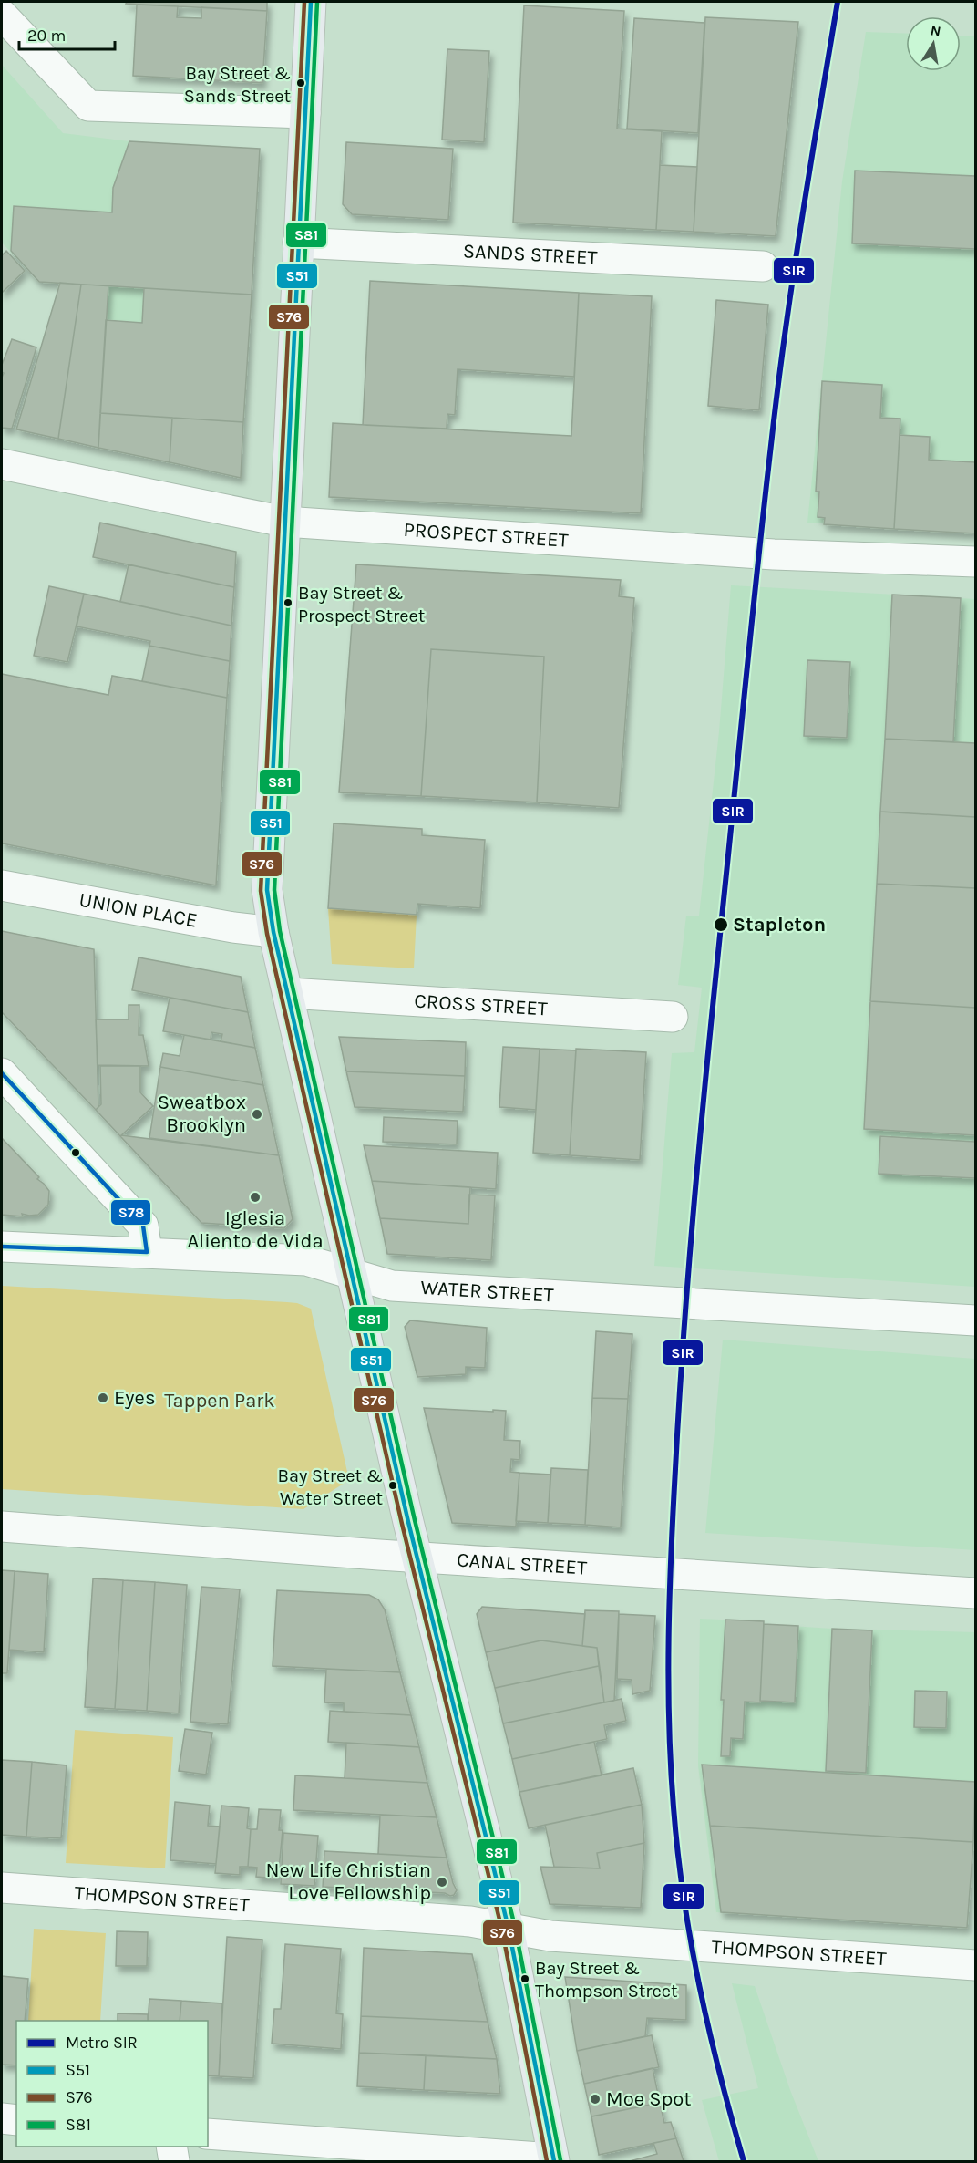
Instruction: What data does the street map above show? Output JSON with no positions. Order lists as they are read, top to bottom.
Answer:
{
  "streets": {
    "street": [
      "SANDS STREET",
      "PROSPECT STREET",
      "UNION PLACE",
      "CROSS STREET",
      "WATER STREET",
      "CANAL STREET",
      "THOMPSON STREET"
    ]
  },
  "parks": ["Tappen Park"],
  "places": [
    "Bay Street & Sands Street",
    "Bay Street & Prospect Street",
    "Stapleton",
    "Sweatbox Brooklyn",
    "Iglesia Aliento de Vida",
    "Eyes",
    "Bay Street & Water Street",
    "New Life Christian Love Fellowship",
    "Bay Street & Thompson Street",
    "Moe Spot"
  ],
  "lines": [
    "metro line SIR",
    "transit line S51",
    "transit line S76",
    "transit line S81",
    "transit line S78"
  ],
  "legend": [
    "Metro SIR",
    "S51",
    "S76",
    "S81"
  ],
  "scale_bar": "20 m",
  "north": "top"
}
